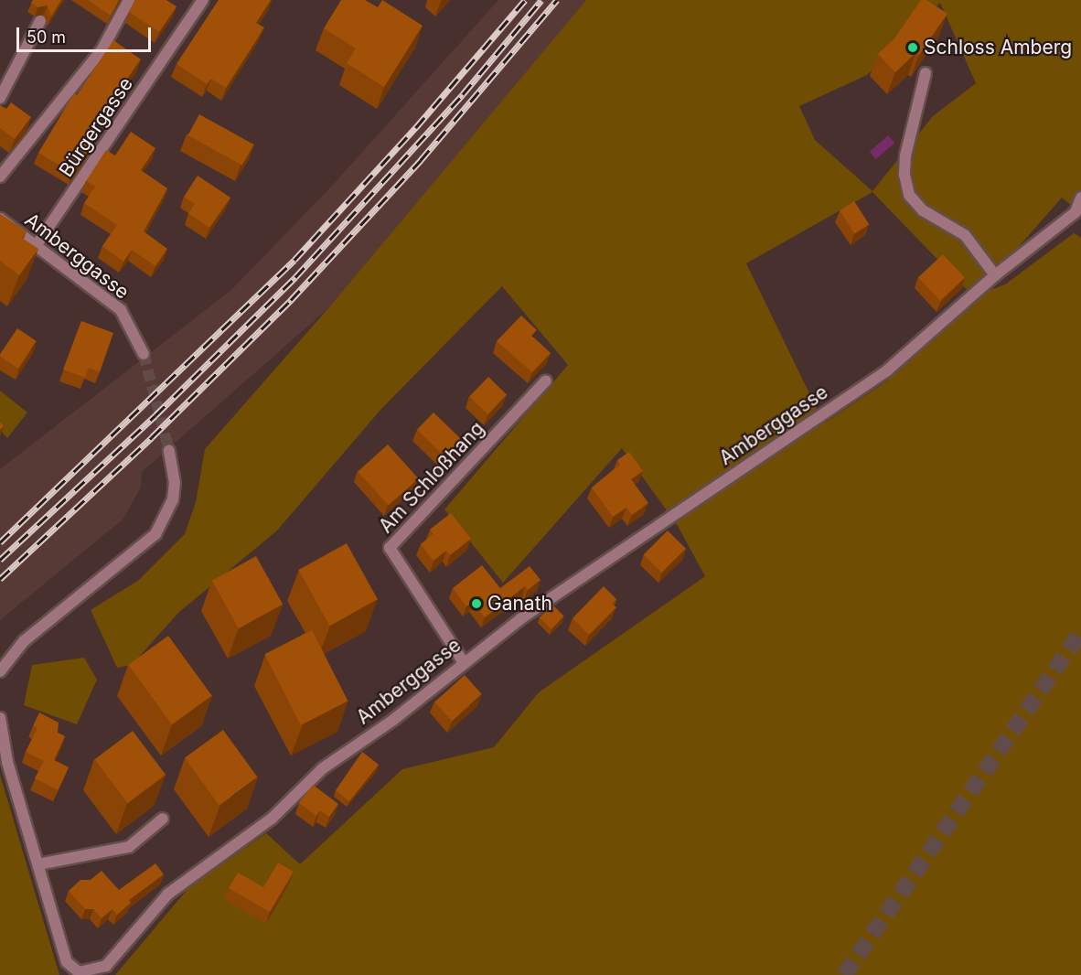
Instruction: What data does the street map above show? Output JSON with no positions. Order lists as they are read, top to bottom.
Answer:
{
  "streets": {
    "street": ["Bürgergasse", "Amberggasse", "Am Schloßhang"]
  },
  "crossings": [
    ["Bürgergasse", "Amberggasse"],
    ["Amberggasse", "Am Schloßhang"]
  ],
  "places": ["Schloss Amberg", "Ganath"],
  "scale_bar": "50 m"
}
